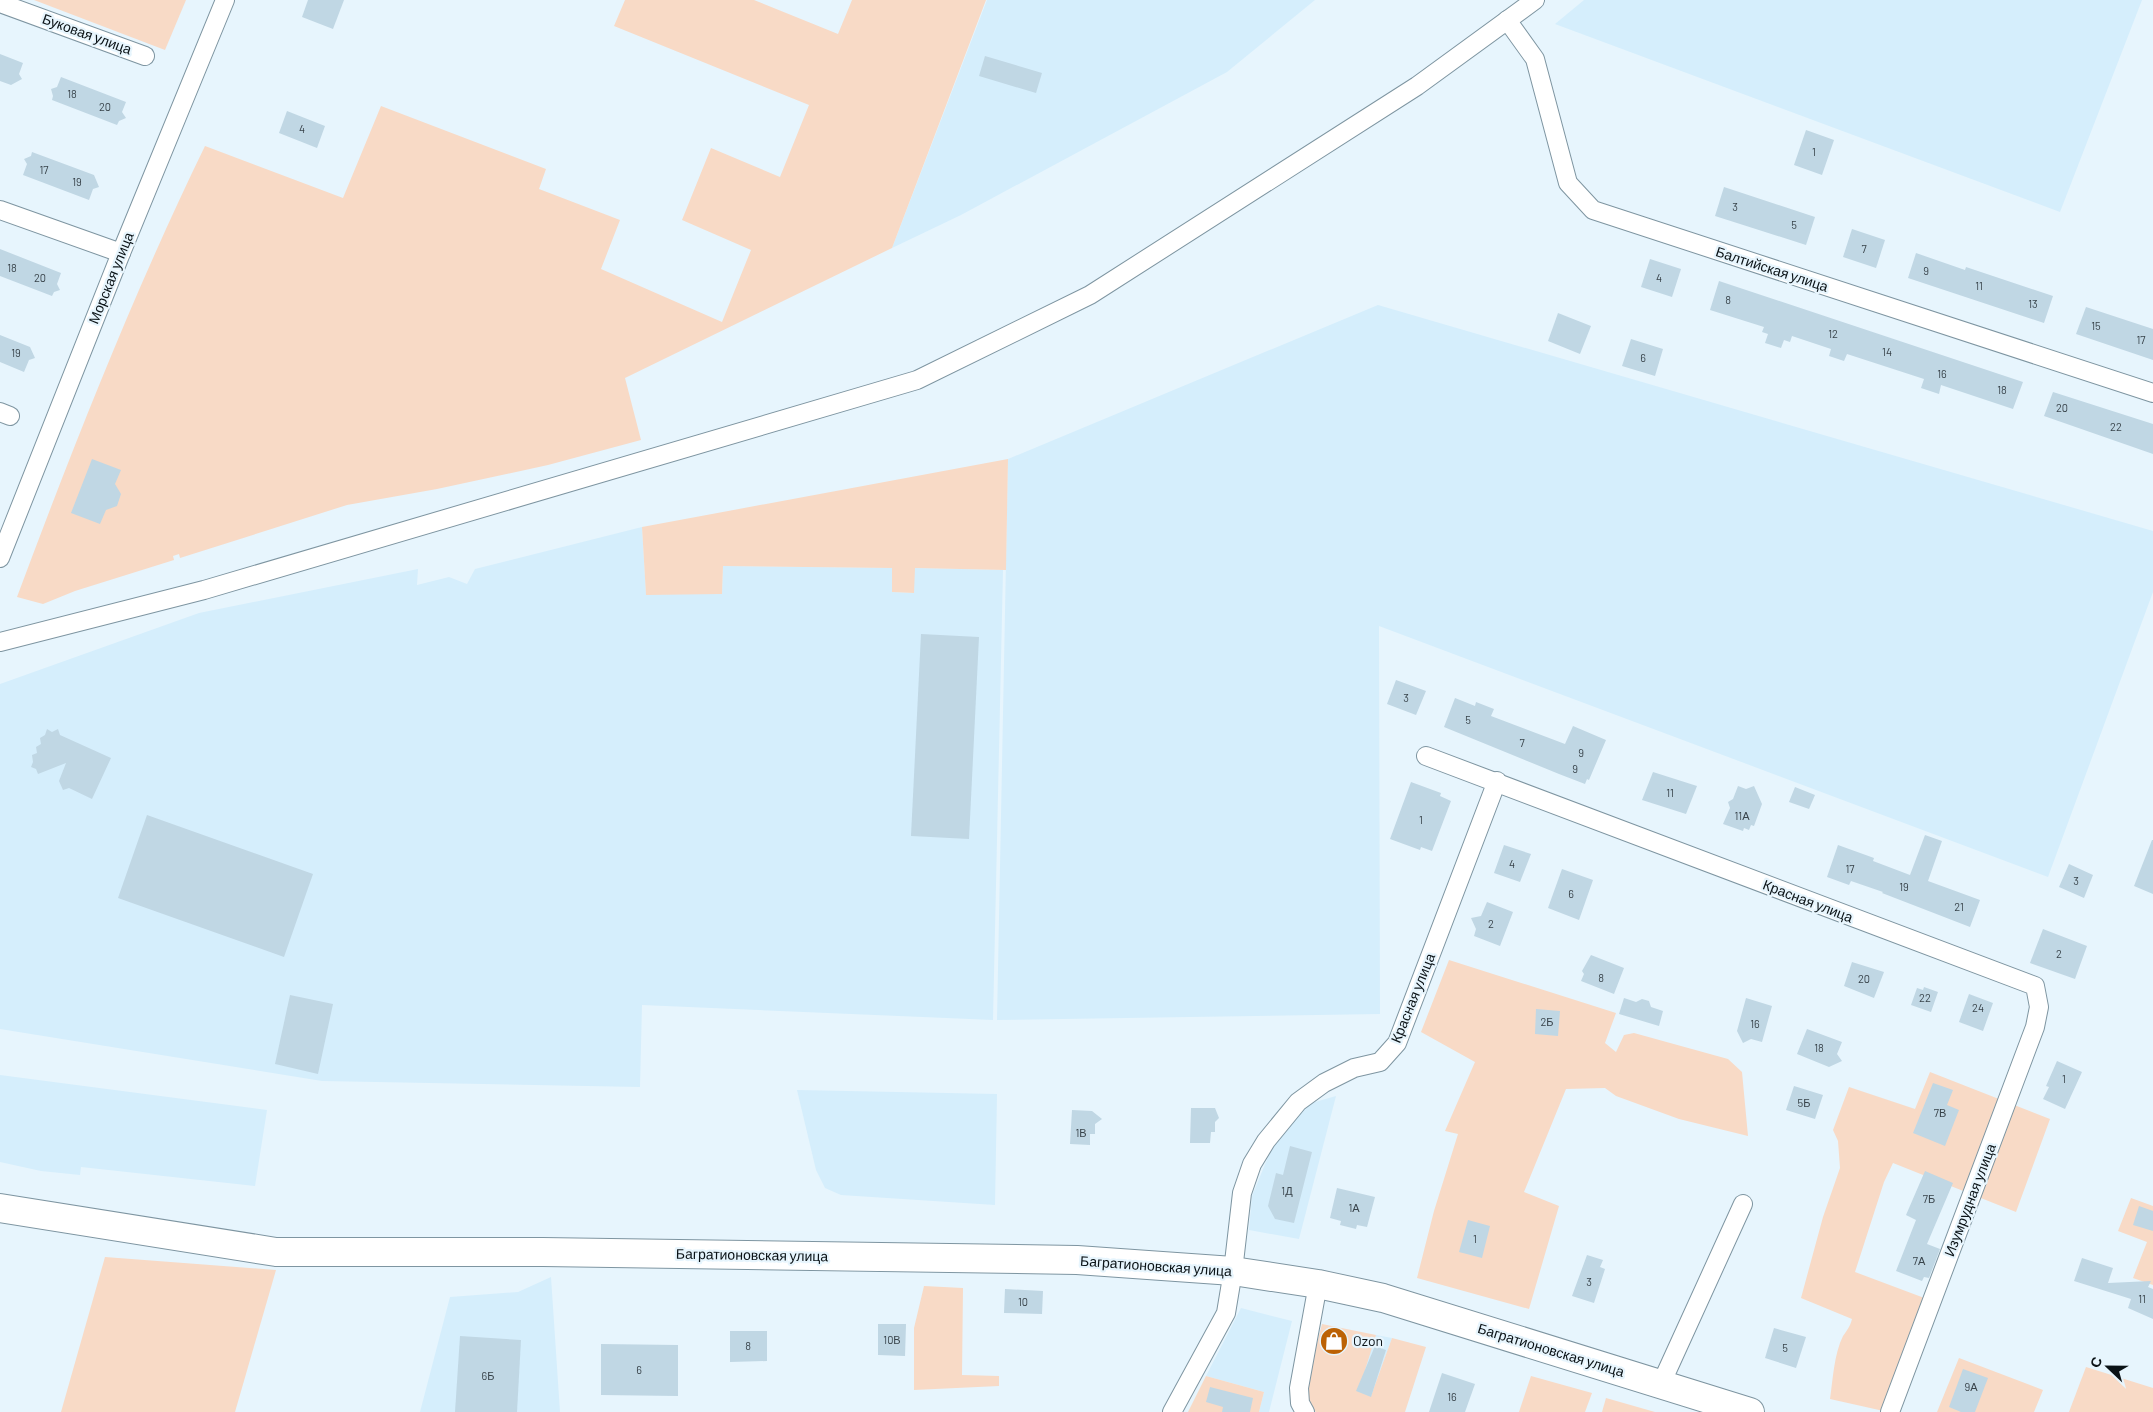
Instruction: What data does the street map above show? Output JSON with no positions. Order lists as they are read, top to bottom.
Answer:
{
  "streets": {
    "main road": ["Багратионовская улица"],
    "street": [
      "Буковая улица",
      "Балтийская улица",
      "Морская улица",
      "Красная улица",
      "Изумрудная улица"
    ]
  },
  "crossings": [
    ["Красная улица", "Изумрудная улица"],
    ["Красная улица", "Багратионовская улица"]
  ],
  "places": {
    "shop": ["Ozon"]
  },
  "house_numbers": [
    "18",
    "20",
    "4",
    "1",
    "17",
    "19",
    "3",
    "5",
    "7",
    "18",
    "9",
    "20",
    "4",
    "11",
    "8",
    "13",
    "15",
    "12",
    "17",
    "14",
    "19",
    "6",
    "16",
    "18",
    "20",
    "22",
    "3",
    "5",
    "7",
    "9",
    "9",
    "11",
    "11А",
    "1",
    "4",
    "17",
    "3",
    "19",
    "6",
    "21",
    "2",
    "2",
    "8",
    "20",
    "22",
    "24",
    "2Б",
    "16",
    "18",
    "1",
    "5Б",
    "7В",
    "1В",
    "1Д",
    "7Б",
    "1А",
    "1",
    "7А",
    "3",
    "11",
    "10",
    "10В",
    "8",
    "5",
    "6",
    "6Б",
    "9А",
    "16"
  ],
  "north": "left"
}
